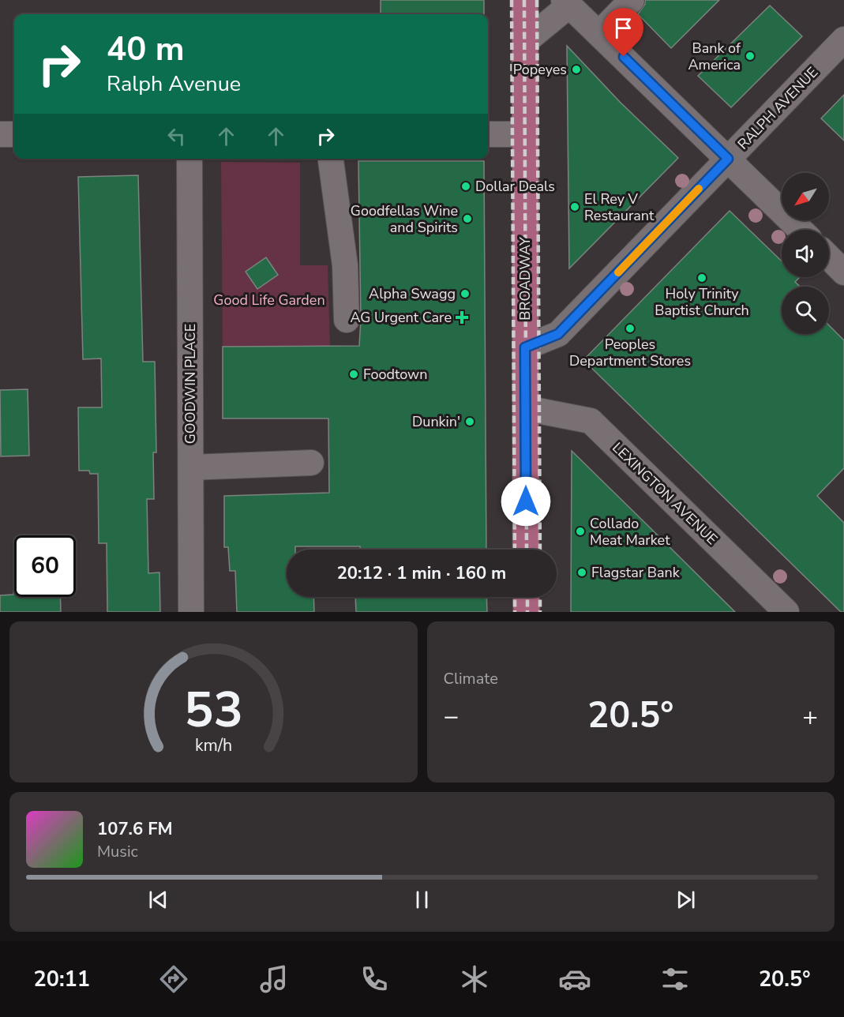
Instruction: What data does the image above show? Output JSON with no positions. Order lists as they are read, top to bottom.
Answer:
{
  "streets": {
    "main road": ["BROADWAY"],
    "street": ["RALPH AVENUE", "GOODWIN PLACE", "LEXINGTON AVENUE"]
  },
  "crossings": [
    ["RALPH AVENUE", "BROADWAY"],
    ["BROADWAY", "LEXINGTON AVENUE"]
  ],
  "parks": ["Good Life Garden"],
  "places": {
    "other": [
      "Bank of America",
      "Popeyes",
      "Dollar Deals",
      "El Rey V Restaurant",
      "Goodfellas Wine and Spirits",
      "Holy Trinity Baptist Church",
      "Alpha Swagg",
      "Peoples Department Stores",
      "Foodtown",
      "Dunkin'",
      "Collado Meat Market",
      "Flagstar Bank"
    ],
    "health": ["AG Urgent Care"]
  },
  "north": "bottom left",
  "page": {
    "turn": ["40 m", "Ralph Avenue"],
    "limit": "60",
    "trip": "20:12 · 1 min · 160 m",
    "tile": "Climate",
    "heat": ["−", "20.5°", "+"],
    "song": ["107.6 FM", "Music"],
    "tabs": ["20:11", "20.5°"],
    "gauge": ["53", "km/h"]
  }
}
